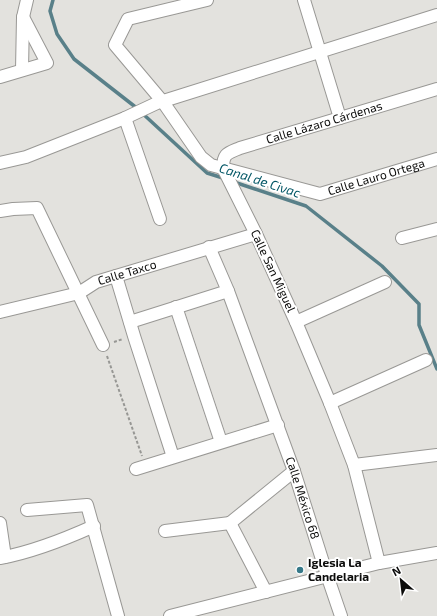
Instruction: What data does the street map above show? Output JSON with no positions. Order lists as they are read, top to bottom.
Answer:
{
  "streets": {
    "street": [
      "Calle Lázaro Cárdenas",
      "Calle Lauro Ortega",
      "Calle San Miguel",
      "Calle Taxco",
      "Calle México 68"
    ]
  },
  "crossings": [
    ["Calle Lázaro Cárdenas", "Calle Lauro Ortega"],
    ["Calle Lázaro Cárdenas", "Calle San Miguel"],
    ["Calle Lauro Ortega", "Calle San Miguel"],
    ["Calle San Miguel", "Calle Taxco"],
    ["Calle Taxco", "Calle México 68"]
  ],
  "water": ["Canal de Civac"],
  "places": ["Iglesia La Candelaria"],
  "north": "top left"
}
